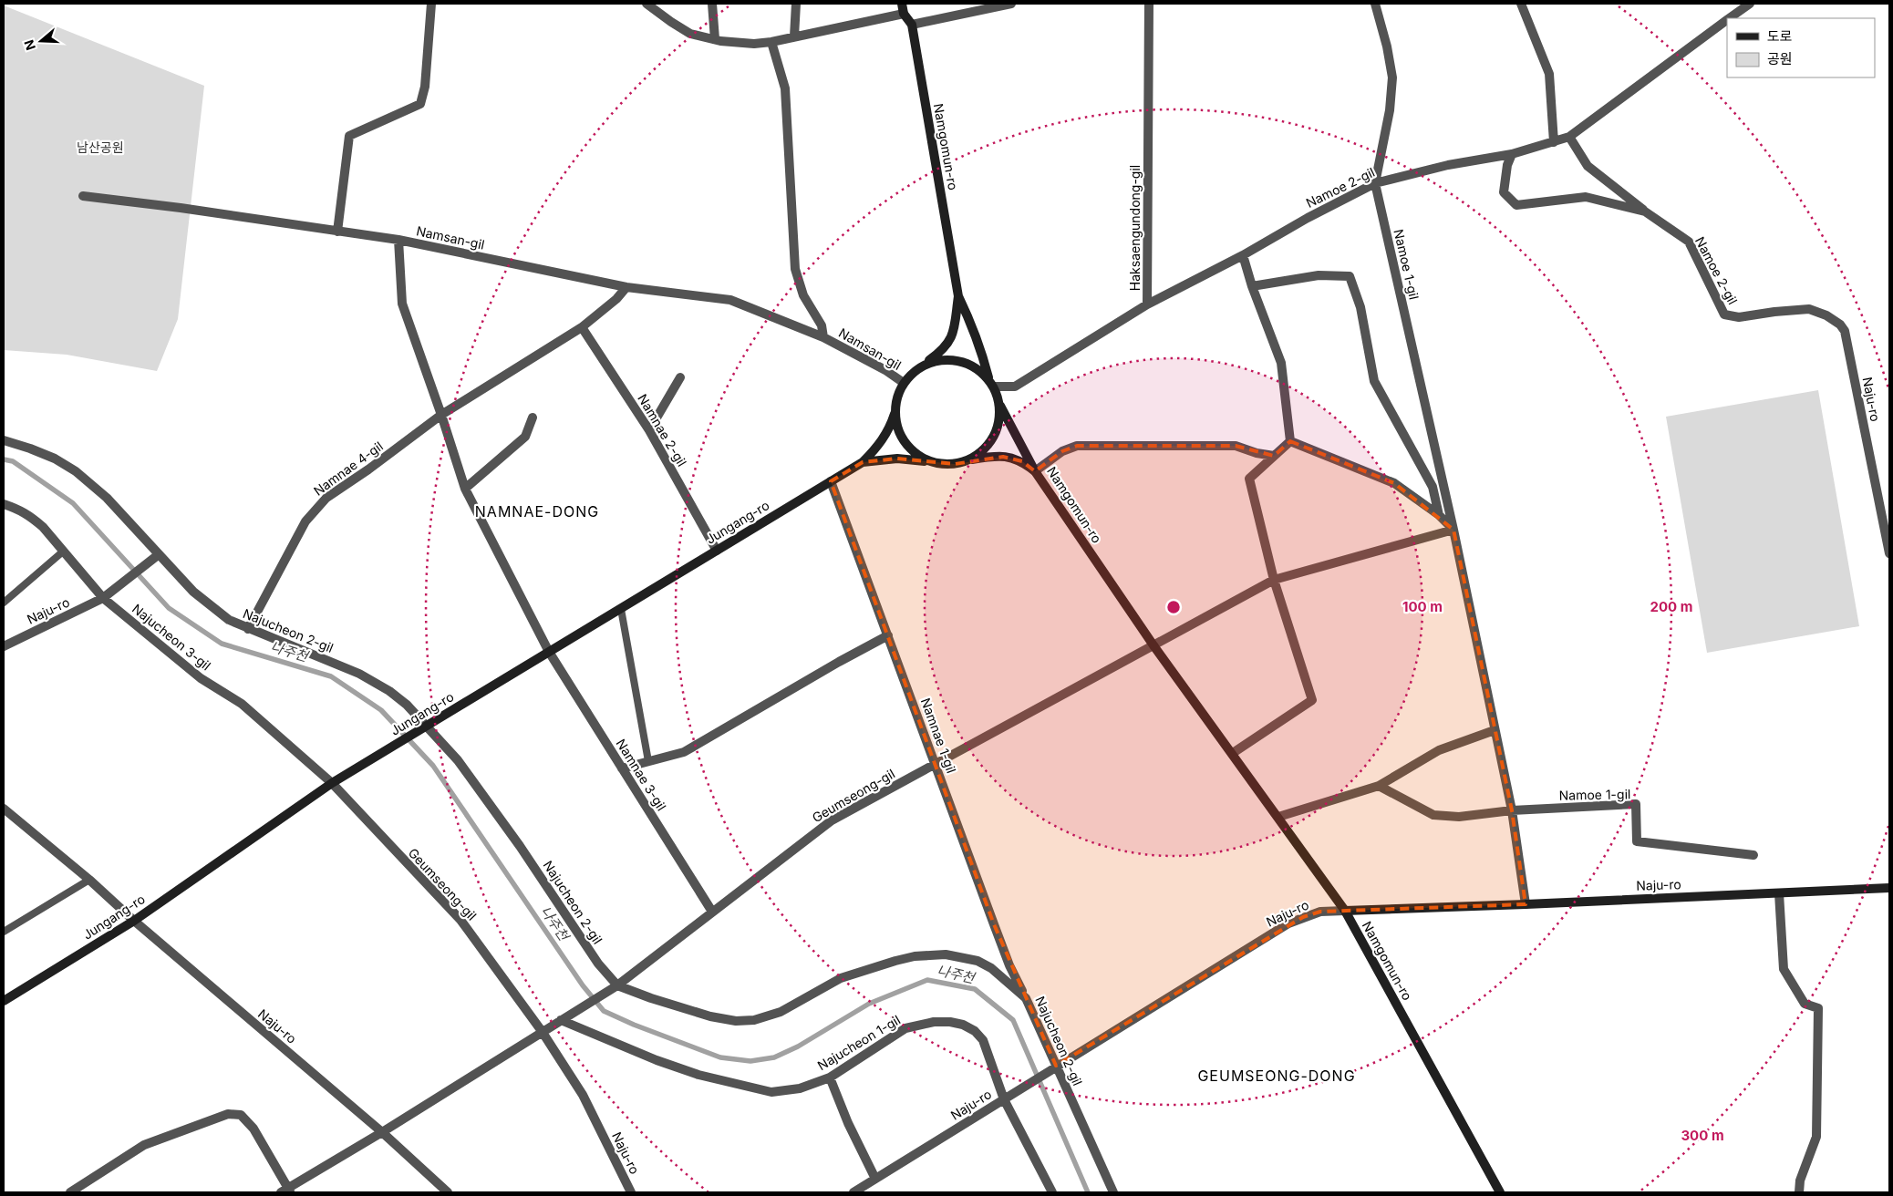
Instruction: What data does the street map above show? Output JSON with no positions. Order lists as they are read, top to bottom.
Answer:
{
  "streets": {
    "street": [
      "Namgomun-ro",
      "Namoe 2-gil",
      "Haksaengundong-gil",
      "Namsan-gil",
      "Namoe 1-gil",
      "Naju-ro",
      "Namnae 2-gil",
      "Namnae 4-gil",
      "Jungang-ro",
      "Najucheon 2-gil",
      "Najucheon 3-gil",
      "Namnae 1-gil",
      "Namnae 3-gil",
      "Geumseong-gil",
      "Najucheon 1-gil"
    ]
  },
  "crossings": [
    ["Namgomun-ro", "Naju-ro"],
    ["Namgomun-ro", "Geumseong-gil"],
    ["Namoe 2-gil", "Haksaengundong-gil"],
    ["Namoe 2-gil", "Namoe 1-gil"],
    ["Namoe 2-gil", "Naju-ro"],
    ["Haksaengundong-gil", "Namsan-gil"],
    ["Namsan-gil", "Namnae 4-gil"],
    ["Namoe 1-gil", "Naju-ro"],
    ["Naju-ro", "Jungang-ro"],
    ["Naju-ro", "Najucheon 2-gil"],
    ["Naju-ro", "Najucheon 3-gil"],
    ["Naju-ro", "Geumseong-gil"],
    ["Naju-ro", "Najucheon 1-gil"],
    ["Namnae 2-gil", "Namnae 4-gil"],
    ["Namnae 2-gil", "Jungang-ro"],
    ["Namnae 4-gil", "Najucheon 2-gil"],
    ["Jungang-ro", "Najucheon 2-gil"],
    ["Jungang-ro", "Najucheon 3-gil"],
    ["Jungang-ro", "Namnae 1-gil"],
    ["Jungang-ro", "Namnae 3-gil"],
    ["Jungang-ro", "Geumseong-gil"],
    ["Najucheon 2-gil", "Namnae 1-gil"],
    ["Najucheon 2-gil", "Geumseong-gil"],
    ["Najucheon 3-gil", "Geumseong-gil"],
    ["Namnae 1-gil", "Geumseong-gil"],
    ["Namnae 3-gil", "Geumseong-gil"],
    ["Geumseong-gil", "Najucheon 1-gil"]
  ],
  "districts": ["NAMNAE-DONG", "GEUMSEONG-DONG"],
  "water": ["나주천"],
  "parks": ["남산공원"],
  "legend": ["도로", "공원"],
  "north": "left",
  "rings": ["100 m", "200 m", "300 m"]
}
